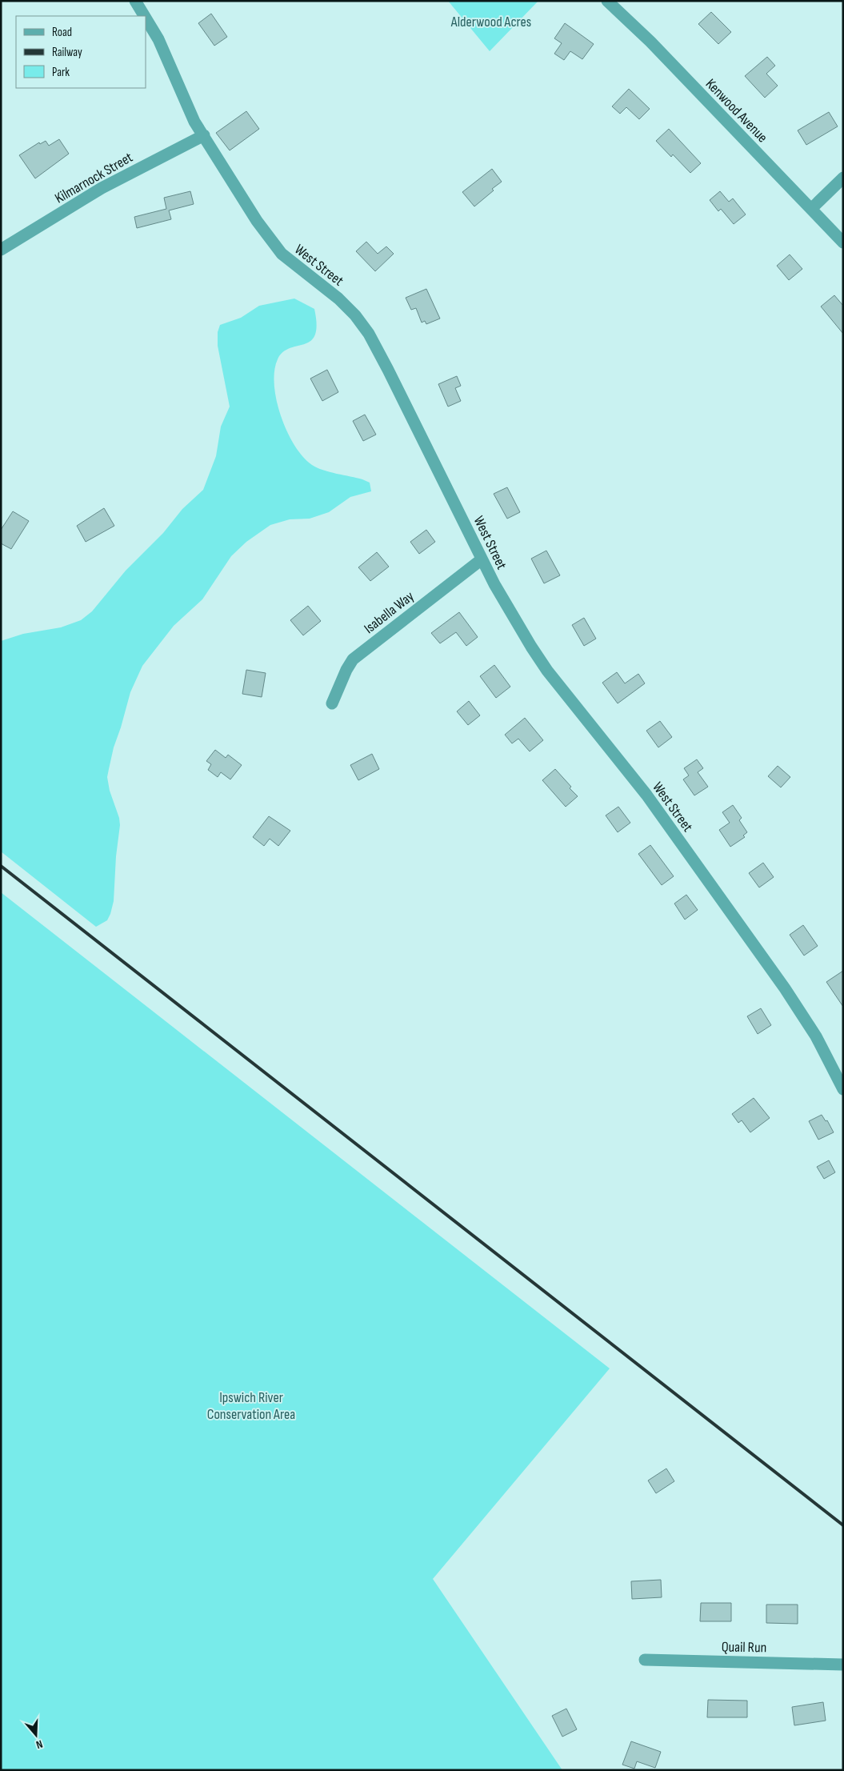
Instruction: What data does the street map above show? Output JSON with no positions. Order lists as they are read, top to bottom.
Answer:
{
  "streets": {
    "street": [
      "Kenwood Avenue",
      "Kilmarnock Street",
      "West Street",
      "Isabella Way",
      "Quail Run"
    ]
  },
  "crossings": [
    ["Kilmarnock Street", "West Street"],
    ["West Street", "Isabella Way"]
  ],
  "parks": ["Alderwood Acres", "Ipswich River Conservation Area"],
  "legend": ["Road", "Railway", "Park"],
  "north": "bottom"
}
